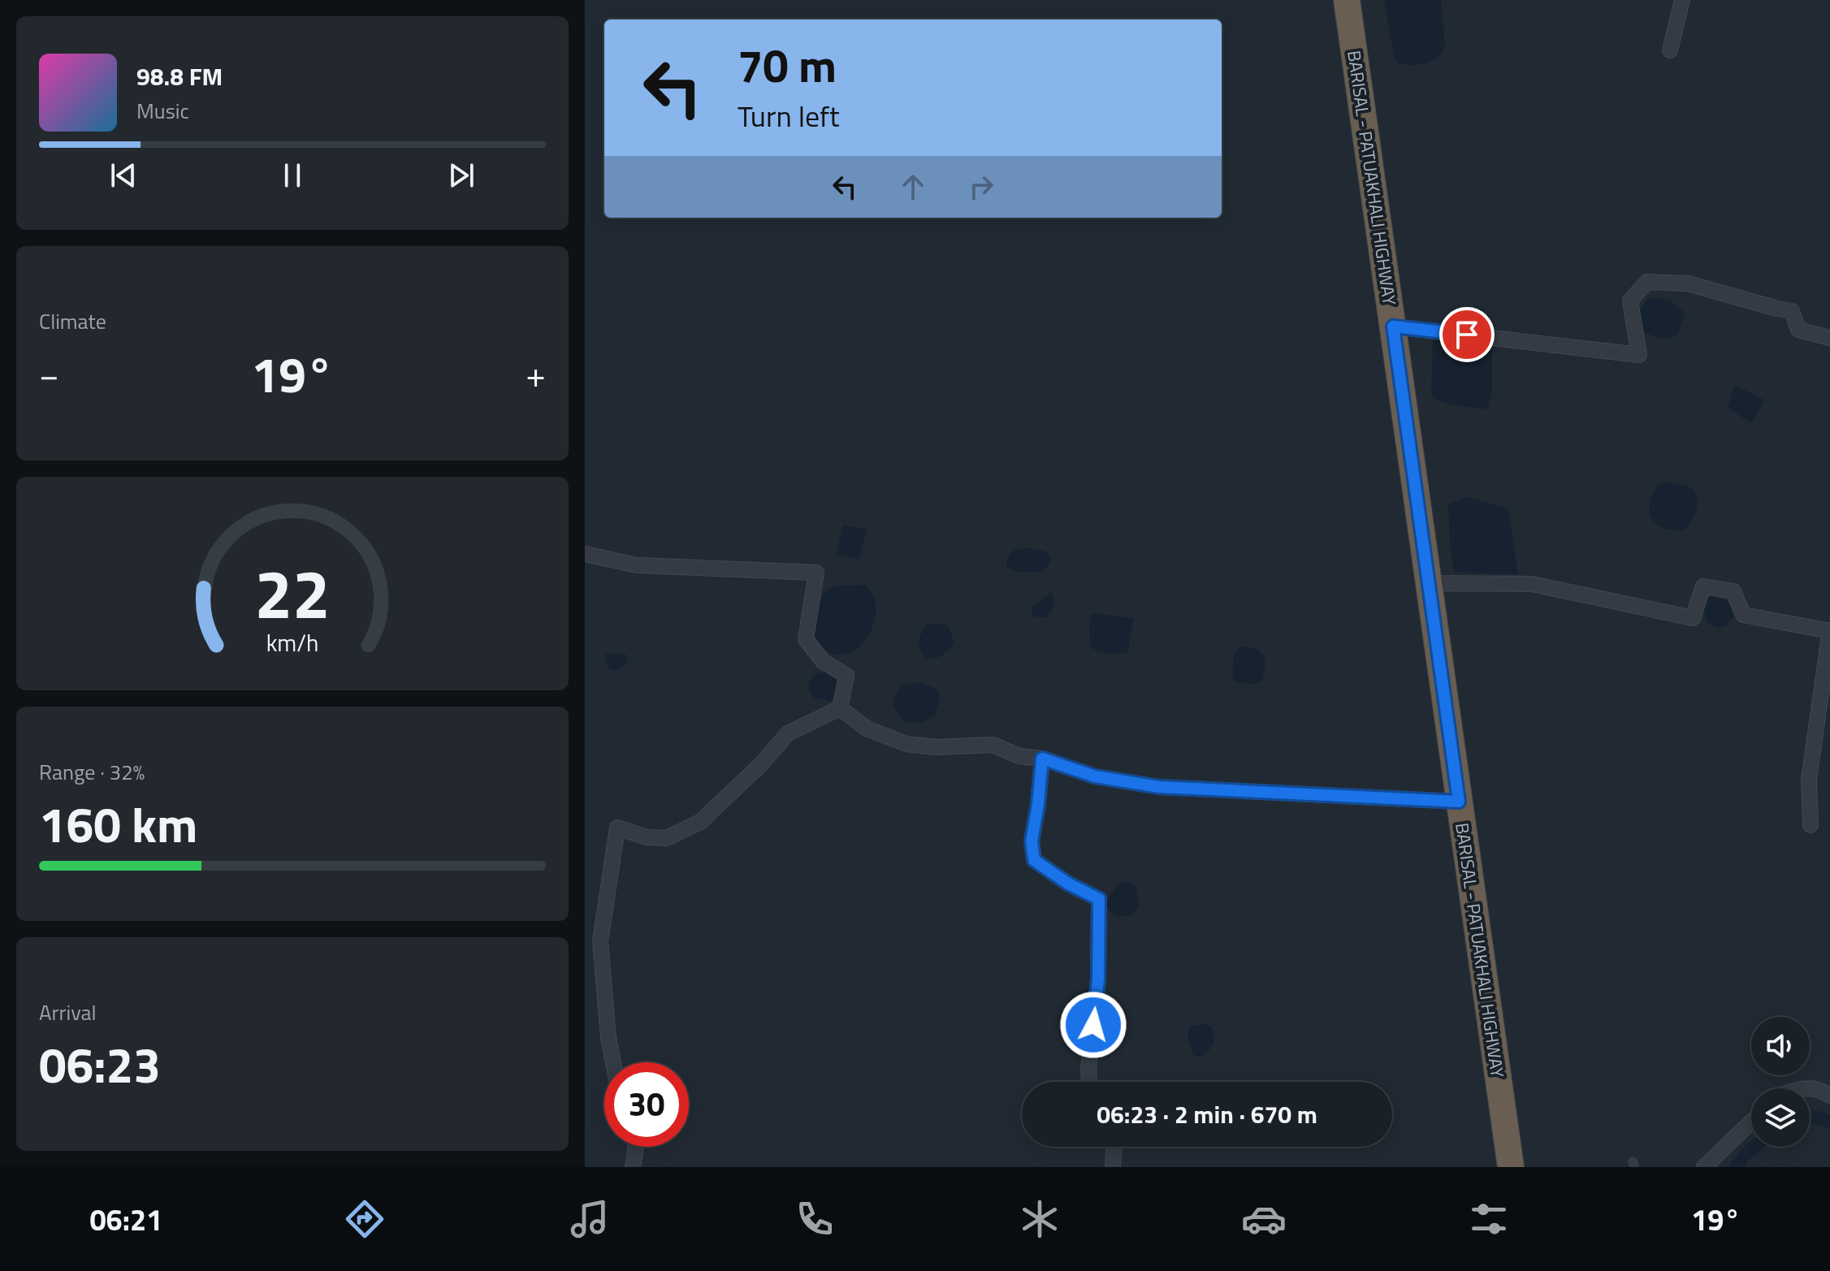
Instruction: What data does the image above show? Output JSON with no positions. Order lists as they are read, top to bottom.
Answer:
{
  "streets": {
    "highway": ["BARISAL - PATUAKHALI HIGHWAY"]
  },
  "page": {
    "turn": ["70 m", "Turn left"],
    "song": ["98.8 FM", "Music"],
    "tile": [
      "Climate",
      ["Range · 32%", "160 km"],
      ["Arrival", "06:23"]
    ],
    "heat": ["−", "19°", "+"],
    "limit": "30",
    "trip": "06:23 · 2 min · 670 m",
    "tabs": ["06:21", "19°"],
    "gauge": ["22", "km/h"]
  }
}
